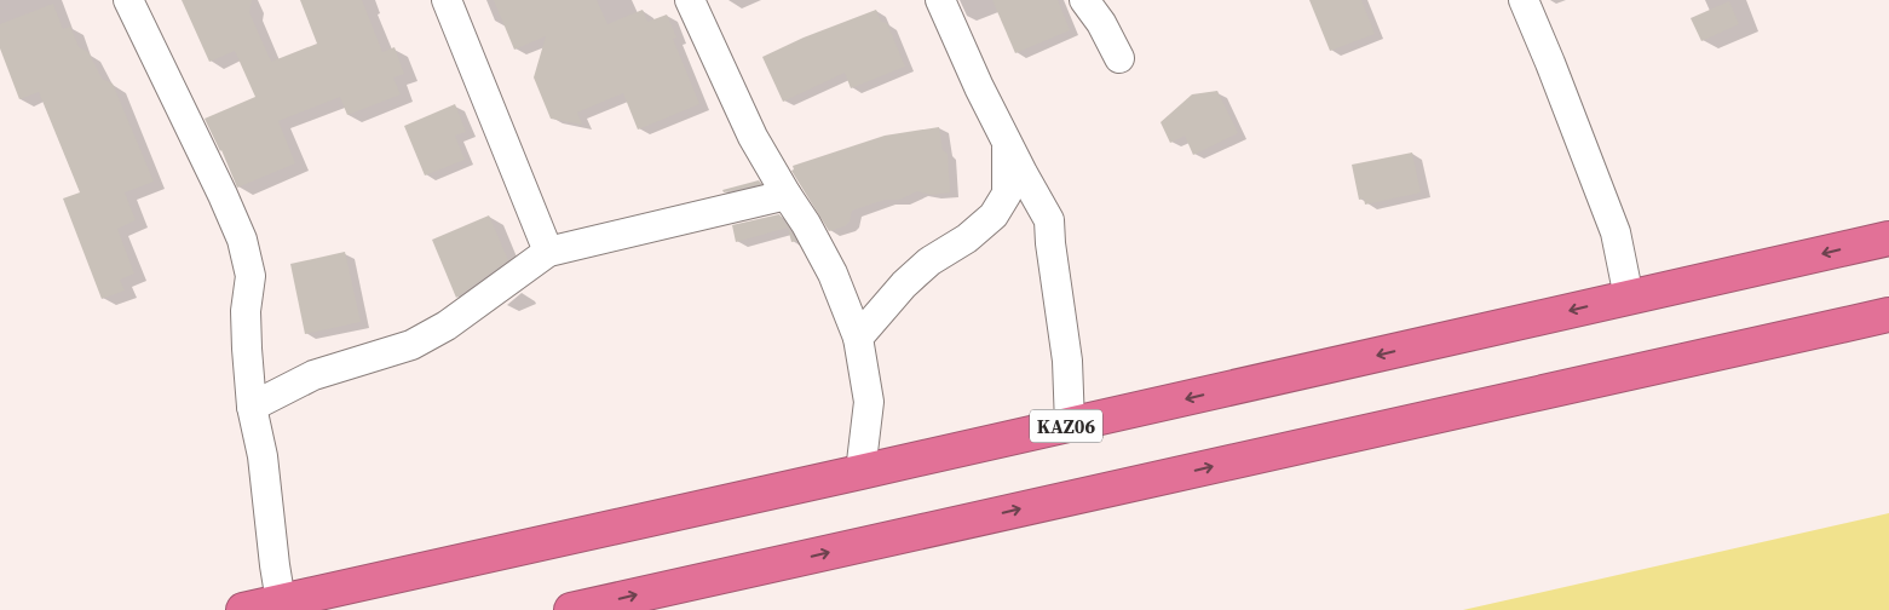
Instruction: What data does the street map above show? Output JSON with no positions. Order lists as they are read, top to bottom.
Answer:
{
  "streets": {
    "highway": ["KАZ06"]
  }
}
